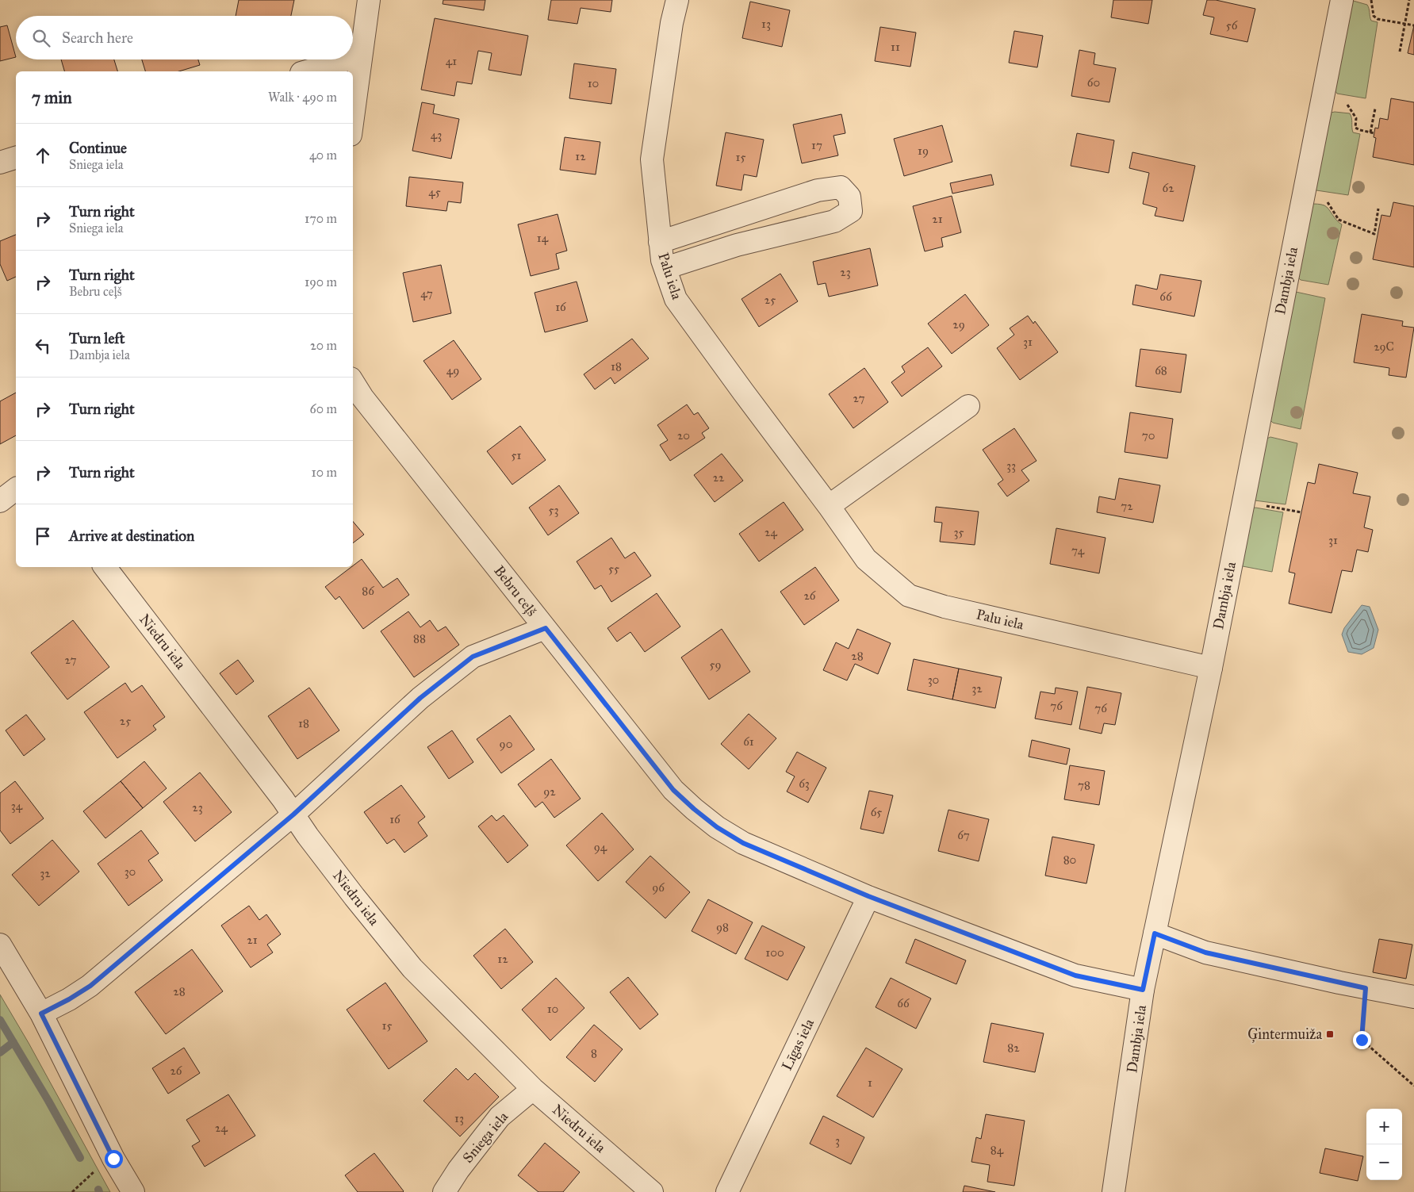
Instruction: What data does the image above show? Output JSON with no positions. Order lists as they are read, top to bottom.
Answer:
{
  "streets": {
    "street": [
      "Palu iela",
      "Dambja iela",
      "Bebru ceļš",
      "Niedru iela",
      "Līgas iela",
      "Sniega iela"
    ]
  },
  "crossings": [
    ["Palu iela", "Dambja iela"],
    ["Dambja iela", "Bebru ceļš"],
    ["Bebru ceļš", "Līgas iela"],
    ["Niedru iela", "Sniega iela"]
  ],
  "places": {
    "transit": ["Ģintermuiža"]
  },
  "house_numbers": [
    "13",
    "56",
    "11",
    "41",
    "60",
    "10",
    "43",
    "17",
    "19",
    "12",
    "15",
    "62",
    "45",
    "21",
    "14",
    "23",
    "47",
    "66",
    "25",
    "16",
    "29",
    "31",
    "29C",
    "18",
    "49",
    "68",
    "27",
    "20",
    "70",
    "51",
    "33",
    "22",
    "72",
    "53",
    "24",
    "35",
    "31",
    "74",
    "55",
    "86",
    "26",
    "88",
    "28",
    "27",
    "59",
    "30",
    "32",
    "76",
    "76",
    "25",
    "18",
    "61",
    "90",
    "63",
    "78",
    "92",
    "34",
    "23",
    "65",
    "16",
    "67",
    "94",
    "80",
    "30",
    "32",
    "96",
    "98",
    "21",
    "100",
    "12",
    "28",
    "66",
    "10",
    "15",
    "82",
    "8",
    "26",
    "1",
    "13",
    "24",
    "3",
    "84"
  ],
  "page": {
    "search": "Search here",
    "heading": ["7 min", "Walk · 490 m"],
    "list": [
      ["Continue", "Sniega iela", "40 m"],
      ["Turn right", "Sniega iela", "170 m"],
      ["Turn right", "Bebru ceļš", "190 m"],
      ["Turn left", "Dambja iela", "20 m"],
      ["Turn right", "60 m"],
      ["Turn right", "10 m"],
      "Arrive at destination"
    ],
    "map_buttons": ["+", "−"]
  }
}
